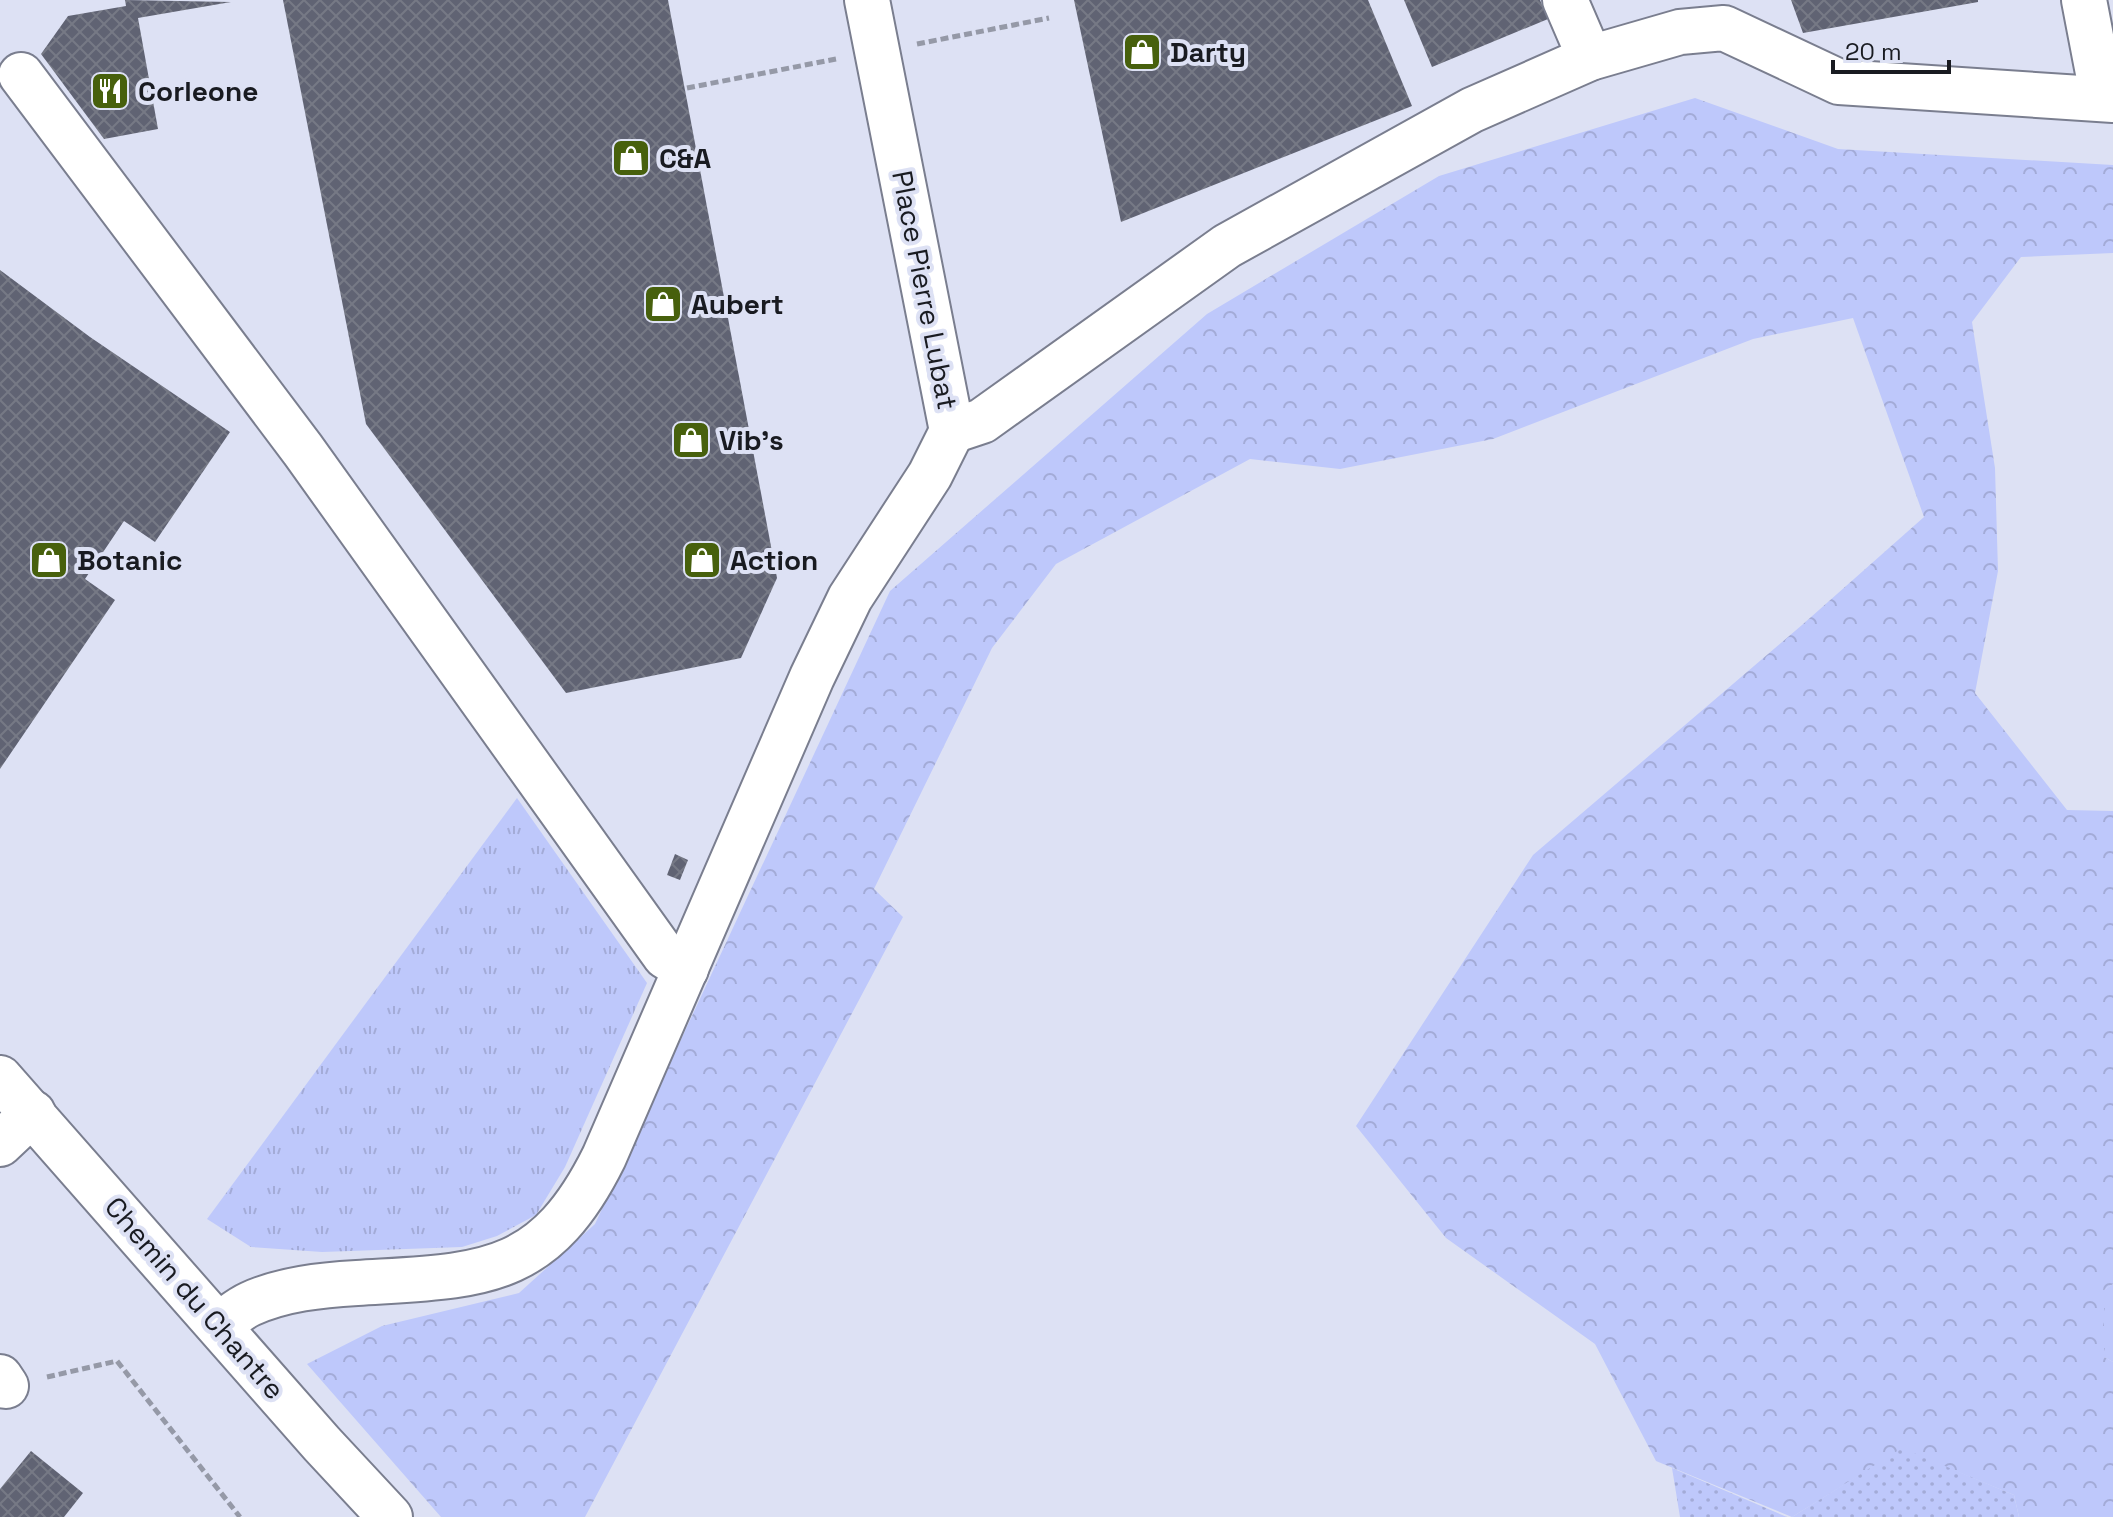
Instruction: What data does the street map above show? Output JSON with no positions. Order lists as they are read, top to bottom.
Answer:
{
  "streets": {
    "street": ["Place Pierre Lubat", "Chemin du Chantre"]
  },
  "places": {
    "shop": [
      "Darty",
      "C&A",
      "Aubert",
      "Vib's",
      "Botanic",
      "Action"
    ],
    "restaurant": ["Corleone"]
  },
  "scale_bar": "20 m"
}
